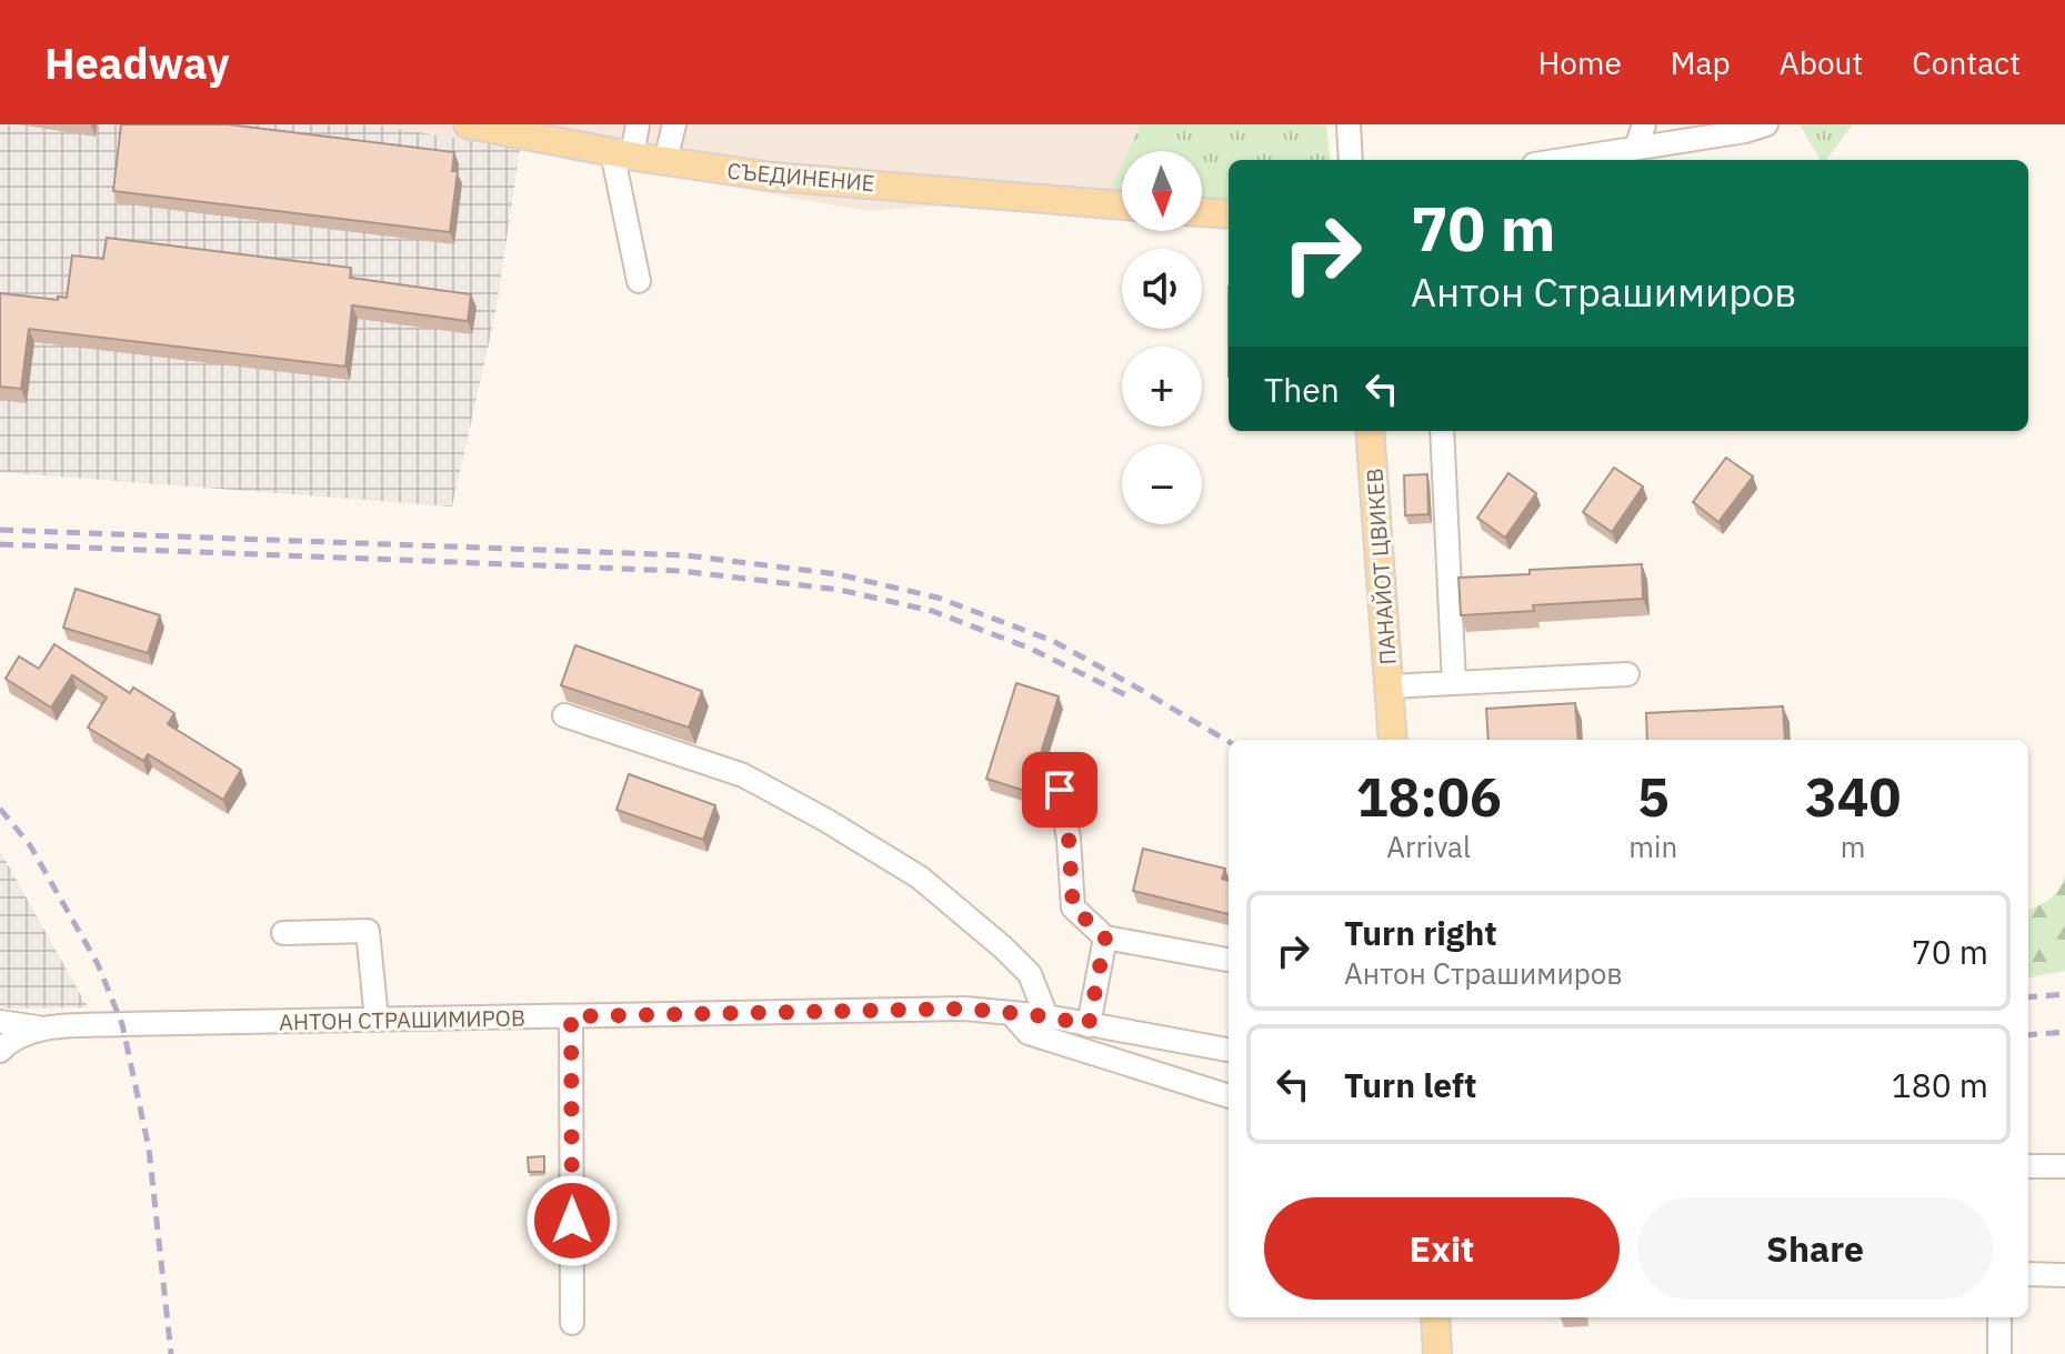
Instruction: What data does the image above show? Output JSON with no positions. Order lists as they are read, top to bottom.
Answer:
{
  "streets": {
    "main road": ["СЪЕДИНЕНИЕ", "ПАНАЙОТ ЦВИКЕВ"],
    "street": ["АНТОН СТРАШИМИРОВ"]
  },
  "north": "bottom",
  "page": {
    "header": "Headway",
    "nav": [
      "Home",
      "Map",
      "About",
      "Contact"
    ],
    "map_buttons": ["+", "−"],
    "turn": ["70 m", "Антон Страшимиров"],
    "then": "Then",
    "eta": [
      "18:06",
      "Arrival",
      "5",
      "min",
      "340",
      "m"
    ],
    "list": [
      {
        "name": "Turn right",
        "note": "Антон Страшимиров",
        "value": "70 m"
      },
      {
        "name": "Turn left",
        "value": "180 m"
      }
    ],
    "buttons": ["Exit", "Share"]
  }
}
